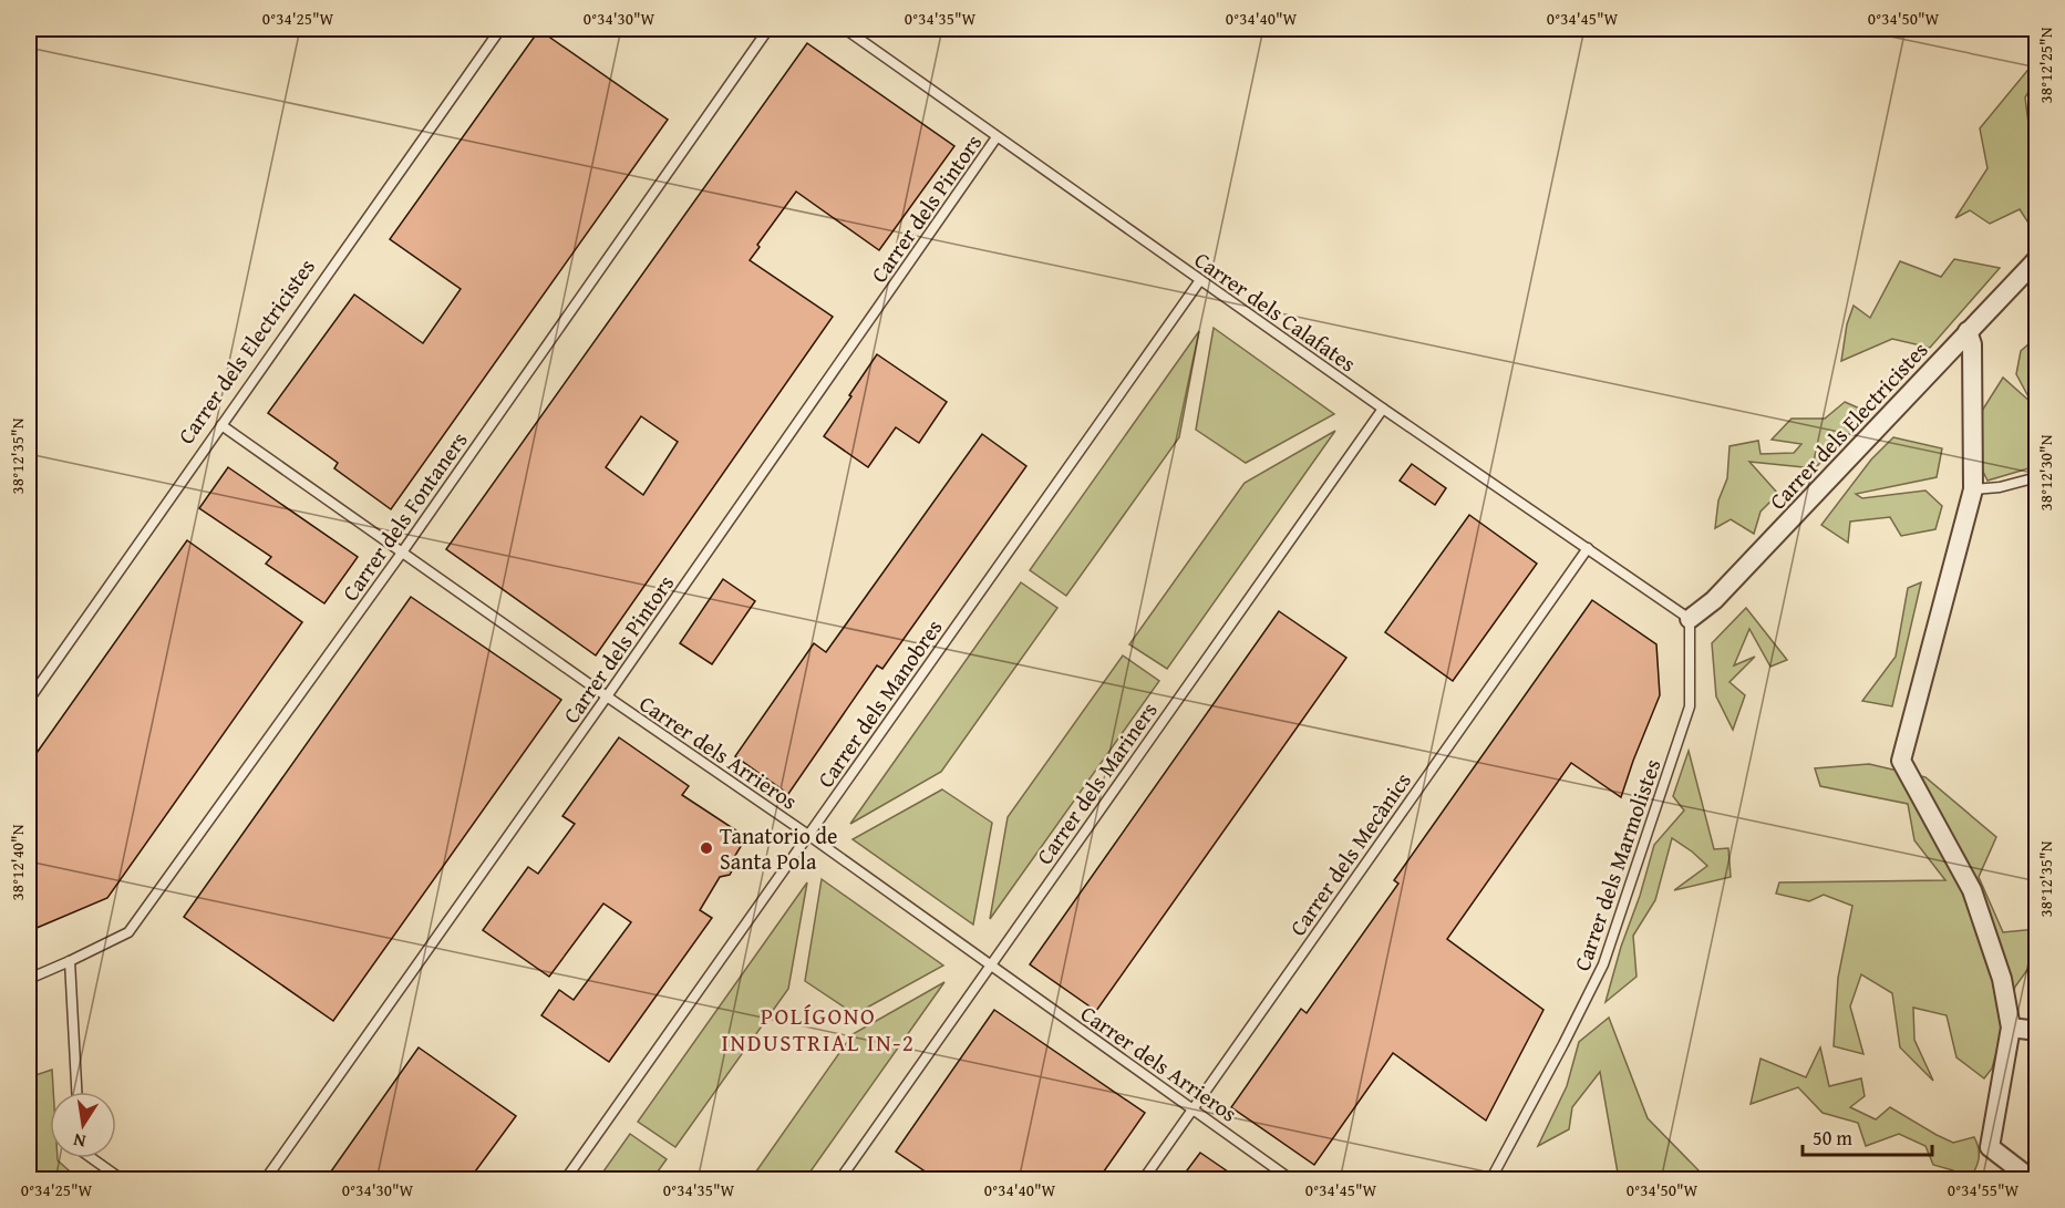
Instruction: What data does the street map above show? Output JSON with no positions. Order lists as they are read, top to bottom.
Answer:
{
  "streets": {
    "street": ["Carrer dels Electricistes"],
    "lane": [
      "Carrer dels Pintors",
      "Carrer dels Calafates",
      "Carrer dels Fontaners",
      "Carrer dels Manobres",
      "Carrer dels Arrieros",
      "Carrer dels Mariners",
      "Carrer dels Mecànics",
      "Carrer dels Marmolistes"
    ]
  },
  "crossings": [
    ["Carrer dels Pintors", "Carrer dels Calafates"],
    ["Carrer dels Pintors", "Carrer dels Arrieros"],
    ["Carrer dels Calafates", "Carrer dels Electricistes"],
    ["Carrer dels Calafates", "Carrer dels Manobres"],
    ["Carrer dels Calafates", "Carrer dels Mariners"],
    ["Carrer dels Calafates", "Carrer dels Mecànics"],
    ["Carrer dels Calafates", "Carrer dels Marmolistes"],
    ["Carrer dels Electricistes", "Carrer dels Arrieros"],
    ["Carrer dels Electricistes", "Carrer dels Marmolistes"],
    ["Carrer dels Fontaners", "Carrer dels Arrieros"],
    ["Carrer dels Manobres", "Carrer dels Arrieros"],
    ["Carrer dels Arrieros", "Carrer dels Mariners"],
    ["Carrer dels Arrieros", "Carrer dels Mecànics"]
  ],
  "districts": ["POLÍGONO INDUSTRIAL IN-2"],
  "places": ["Tanatorio de Santa Pola"],
  "scale_bar": "50 m",
  "north": "bottom",
  "coordinates": [
    "0°34'25\"W",
    "0°34'30\"W",
    "0°34'35\"W",
    "0°34'40\"W",
    "0°34'45\"W",
    "0°34'50\"W",
    "38°12'25\"N",
    "38°12'35\"N",
    "38°12'30\"N",
    "38°12'40\"N",
    "0°34'55\"W"
  ]
}
